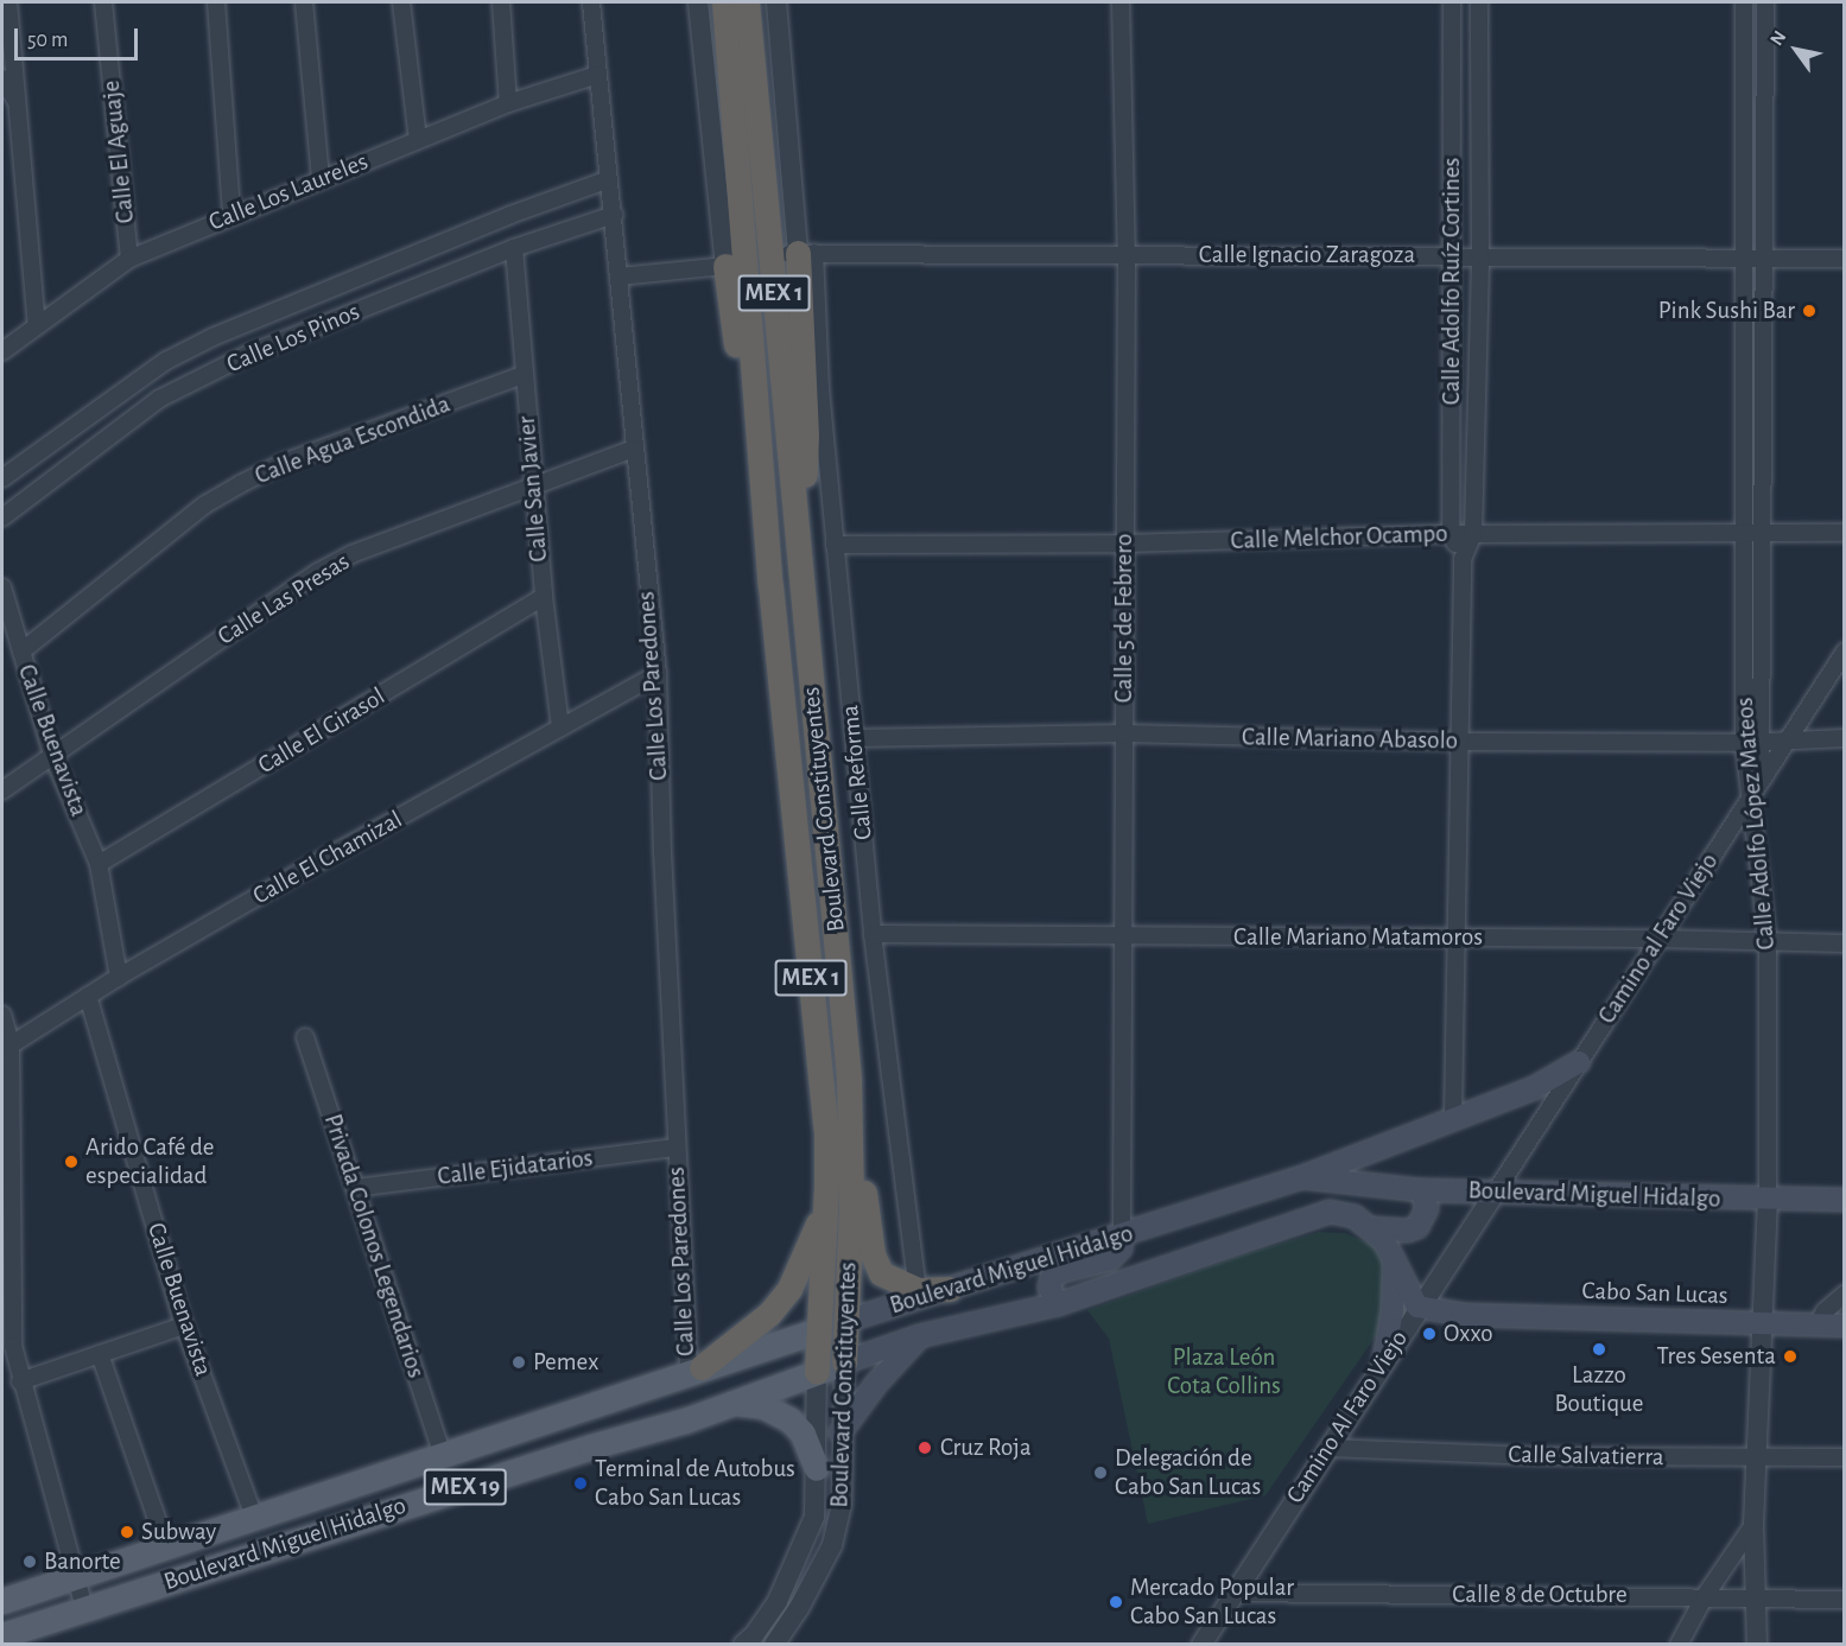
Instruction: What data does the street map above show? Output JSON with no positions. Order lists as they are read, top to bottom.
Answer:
{
  "streets": {
    "highway": ["MEX 1", "Boulevard Constituyentes"],
    "main road": ["Boulevard Miguel Hidalgo", "Cabo San Lucas", "MEX 19"],
    "street": [
      "Calle El Aguaje",
      "Calle Los Laureles",
      "Calle Ignacio Zaragoza",
      "Calle Adolfo Ruíz Cortines",
      "Calle Los Pinos",
      "Calle Agua Escondida",
      "Calle San Javier",
      "Calle Melchor Ocampo",
      "Calle Las Presas",
      "Calle 5 de Febrero",
      "Calle Los Paredones",
      "Calle El Girasol",
      "Calle Mariano Abasolo",
      "Calle Buenavista",
      "Calle Reforma",
      "Calle Adolfo López Mateos",
      "Calle El Chamizal",
      "Calle Mariano Matamoros",
      "Camino al Faro Viejo",
      "Calle Ejidatarios",
      "Privada Colonos Legendarios",
      "Camino Al Faro Viejo",
      "Calle Salvatierra",
      "Calle 8 de Octubre"
    ]
  },
  "crossings": [
    ["Calle El Aguaje", "Calle Los Laureles"],
    ["Calle Los Laureles", "Calle Los Paredones"],
    ["Calle Ignacio Zaragoza", "Calle Adolfo Ruíz Cortines"],
    ["Calle Ignacio Zaragoza", "Calle 5 de Febrero"],
    ["Calle Ignacio Zaragoza", "Calle Reforma"],
    ["Calle Ignacio Zaragoza", "Boulevard Constituyentes"],
    ["Calle Ignacio Zaragoza", "Calle Adolfo López Mateos"],
    ["Calle Adolfo Ruíz Cortines", "Calle Melchor Ocampo"],
    ["Calle Adolfo Ruíz Cortines", "Calle Mariano Abasolo"],
    ["Calle Adolfo Ruíz Cortines", "Calle Mariano Matamoros"],
    ["MEX 1", "Boulevard Constituyentes"],
    ["Calle Los Pinos", "Calle San Javier"],
    ["Calle Los Pinos", "Calle Los Paredones"],
    ["Calle Agua Escondida", "Calle San Javier"],
    ["Calle Agua Escondida", "Calle Buenavista"],
    ["Calle San Javier", "Calle Las Presas"],
    ["Calle San Javier", "Calle El Girasol"],
    ["Calle San Javier", "Calle El Chamizal"],
    ["Calle Melchor Ocampo", "Calle 5 de Febrero"],
    ["Calle Melchor Ocampo", "Calle Reforma"],
    ["Calle Melchor Ocampo", "Calle Adolfo López Mateos"],
    ["Calle Las Presas", "Calle Los Paredones"],
    ["Calle Las Presas", "Calle Buenavista"],
    ["Calle 5 de Febrero", "Calle Mariano Abasolo"],
    ["Calle 5 de Febrero", "Calle Mariano Matamoros"],
    ["Calle 5 de Febrero", "Boulevard Miguel Hidalgo"],
    ["Calle Los Paredones", "Calle El Chamizal"],
    ["Calle Los Paredones", "Calle Ejidatarios"],
    ["Calle Los Paredones", "Boulevard Miguel Hidalgo"],
    ["Calle El Girasol", "Calle Buenavista"],
    ["Calle Mariano Abasolo", "Calle Reforma"],
    ["Calle Mariano Abasolo", "Calle Adolfo López Mateos"],
    ["Calle Mariano Abasolo", "Camino al Faro Viejo"],
    ["Calle Buenavista", "Calle El Chamizal"],
    ["Calle Buenavista", "Boulevard Miguel Hidalgo"],
    ["Calle Reforma", "Calle Mariano Matamoros"],
    ["Boulevard Constituyentes", "Boulevard Miguel Hidalgo"],
    ["Calle Adolfo López Mateos", "Calle Mariano Matamoros"],
    ["Calle Adolfo López Mateos", "Camino al Faro Viejo"],
    ["Calle Adolfo López Mateos", "Boulevard Miguel Hidalgo"],
    ["Calle Adolfo López Mateos", "Cabo San Lucas"],
    ["Calle Adolfo López Mateos", "Calle Salvatierra"],
    ["Calle Adolfo López Mateos", "Calle 8 de Octubre"],
    ["Calle Mariano Matamoros", "Camino al Faro Viejo"],
    ["Camino al Faro Viejo", "Boulevard Miguel Hidalgo"],
    ["Camino al Faro Viejo", "Camino Al Faro Viejo"],
    ["Calle Ejidatarios", "Privada Colonos Legendarios"],
    ["Boulevard Miguel Hidalgo", "Privada Colonos Legendarios"],
    ["Boulevard Miguel Hidalgo", "Cabo San Lucas"],
    ["Boulevard Miguel Hidalgo", "Camino Al Faro Viejo"],
    ["Cabo San Lucas", "Camino Al Faro Viejo"],
    ["Camino Al Faro Viejo", "Calle Salvatierra"],
    ["Camino Al Faro Viejo", "Calle 8 de Octubre"]
  ],
  "parks": ["Plaza León Cota Collins"],
  "places": [
    "Pink Sushi Bar",
    "Arido Café de especialidad",
    "Oxxo",
    "Lazzo Boutique",
    "Tres Sesenta",
    "Pemex",
    "Cruz Roja",
    "Delegación de Cabo San Lucas",
    "Terminal de Autobus Cabo San Lucas",
    "Subway",
    "Banorte",
    "Mercado Popular Cabo San Lucas"
  ],
  "scale_bar": "50 m",
  "north": "top left"
}
